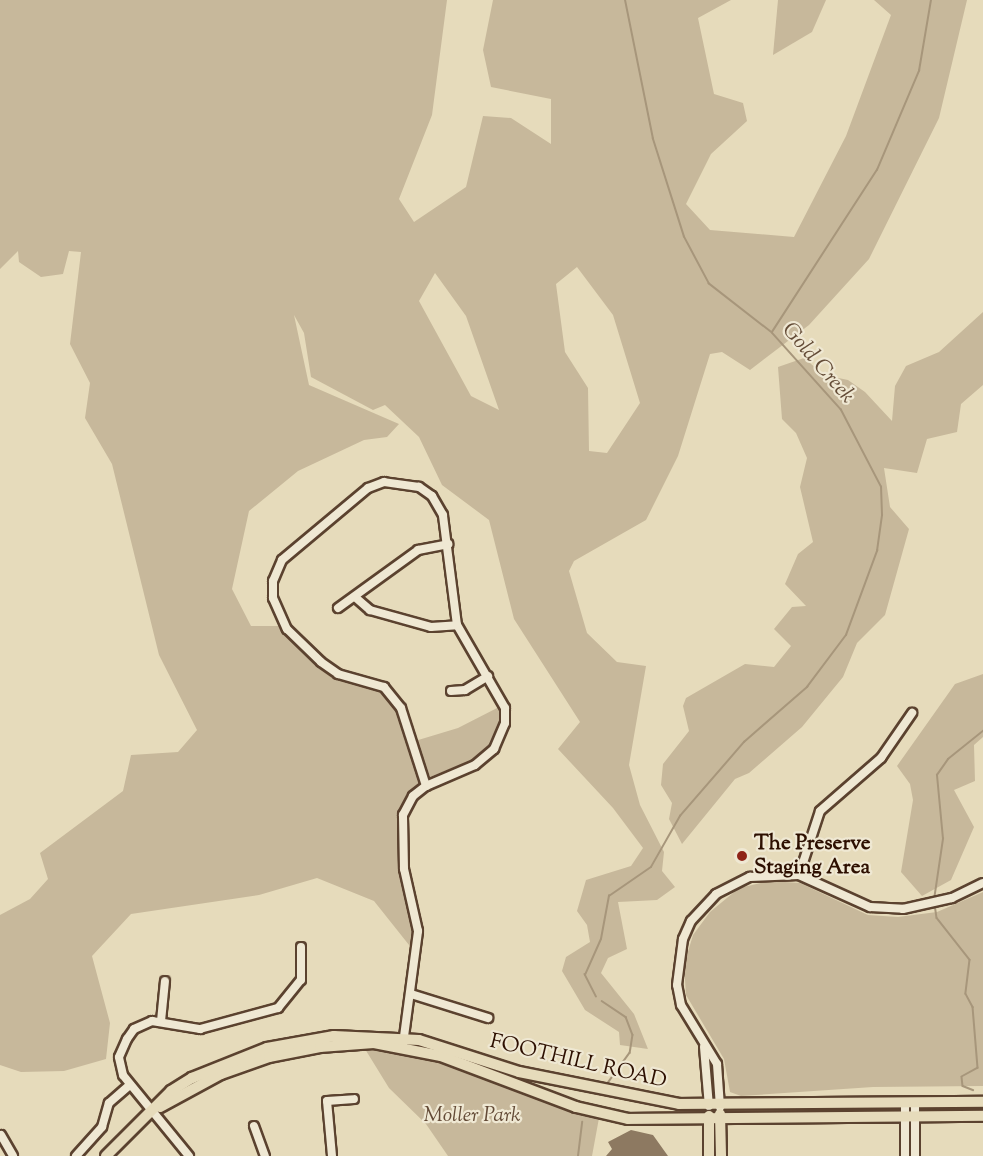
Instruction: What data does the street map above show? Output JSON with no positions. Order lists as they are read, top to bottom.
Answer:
{
  "streets": {
    "main road": ["FOOTHILL ROAD"]
  },
  "water": ["Gold Creek"],
  "parks": ["Moller Park"],
  "places": ["The Preserve Staging Area"]
}
